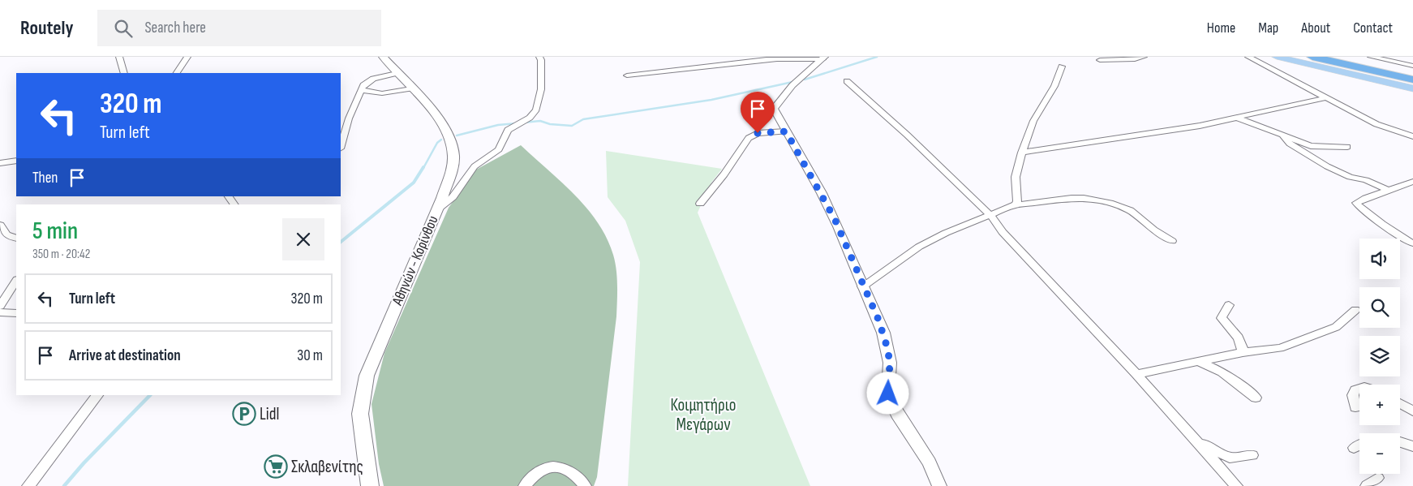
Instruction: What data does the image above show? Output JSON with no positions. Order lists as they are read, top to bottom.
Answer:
{
  "streets": {
    "main road": ["Αθηνών - Κορίνθου"]
  },
  "parks": ["Κοιμητήριο Μεγάρων"],
  "places": {
    "parking": ["Lidl"],
    "supermarket": ["Σκλαβενίτης"]
  },
  "page": {
    "header": "Routely",
    "search": "Search here",
    "nav": [
      "Home",
      "Map",
      "About",
      "Contact"
    ],
    "turn": ["320 m", "Turn left"],
    "then": "Then",
    "heading": ["5 min", "350 m · 20:42"],
    "map_buttons": ["+", "−"],
    "list": [
      {
        "name": "Turn left",
        "value": "320 m"
      },
      {
        "name": "Arrive at destination",
        "value": "30 m"
      }
    ]
  }
}
